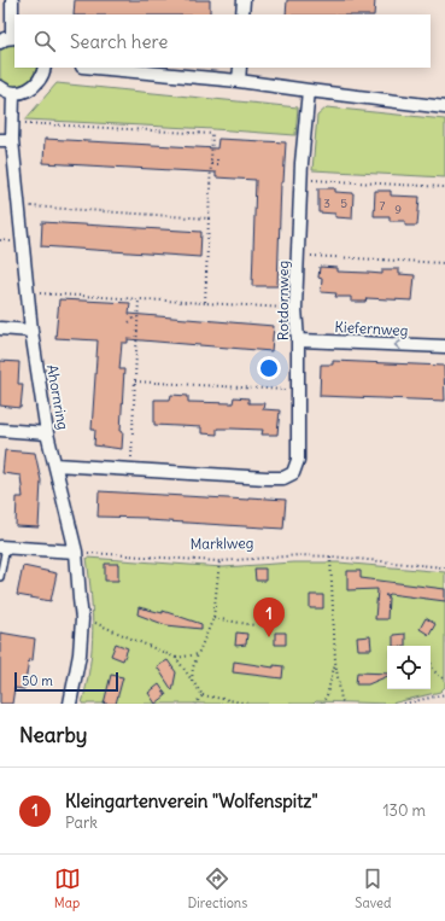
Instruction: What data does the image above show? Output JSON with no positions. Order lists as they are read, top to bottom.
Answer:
{
  "streets": {
    "street": ["Rotdornweg", "Kiefernweg", "Ahornring"],
    "path": ["Marklweg"]
  },
  "crossings": [
    ["Rotdornweg", "Kiefernweg"],
    ["Rotdornweg", "Ahornring"],
    ["Ahornring", "Marklweg"]
  ],
  "one_way": ["Kiefernweg"],
  "house_numbers": [
    "3",
    "5",
    "7",
    "9"
  ],
  "scale_bar": "50 m",
  "page": {
    "search": "Search here",
    "pins": "1",
    "scale": "50 m",
    "heading": "Nearby",
    "list": [
      {
        "mark": "1",
        "name": "Kleingartenverein \"Wolfenspitz\"",
        "note": "Park",
        "value": "130 m"
      }
    ],
    "nav": ["Map", "Directions", "Saved"]
  }
}
